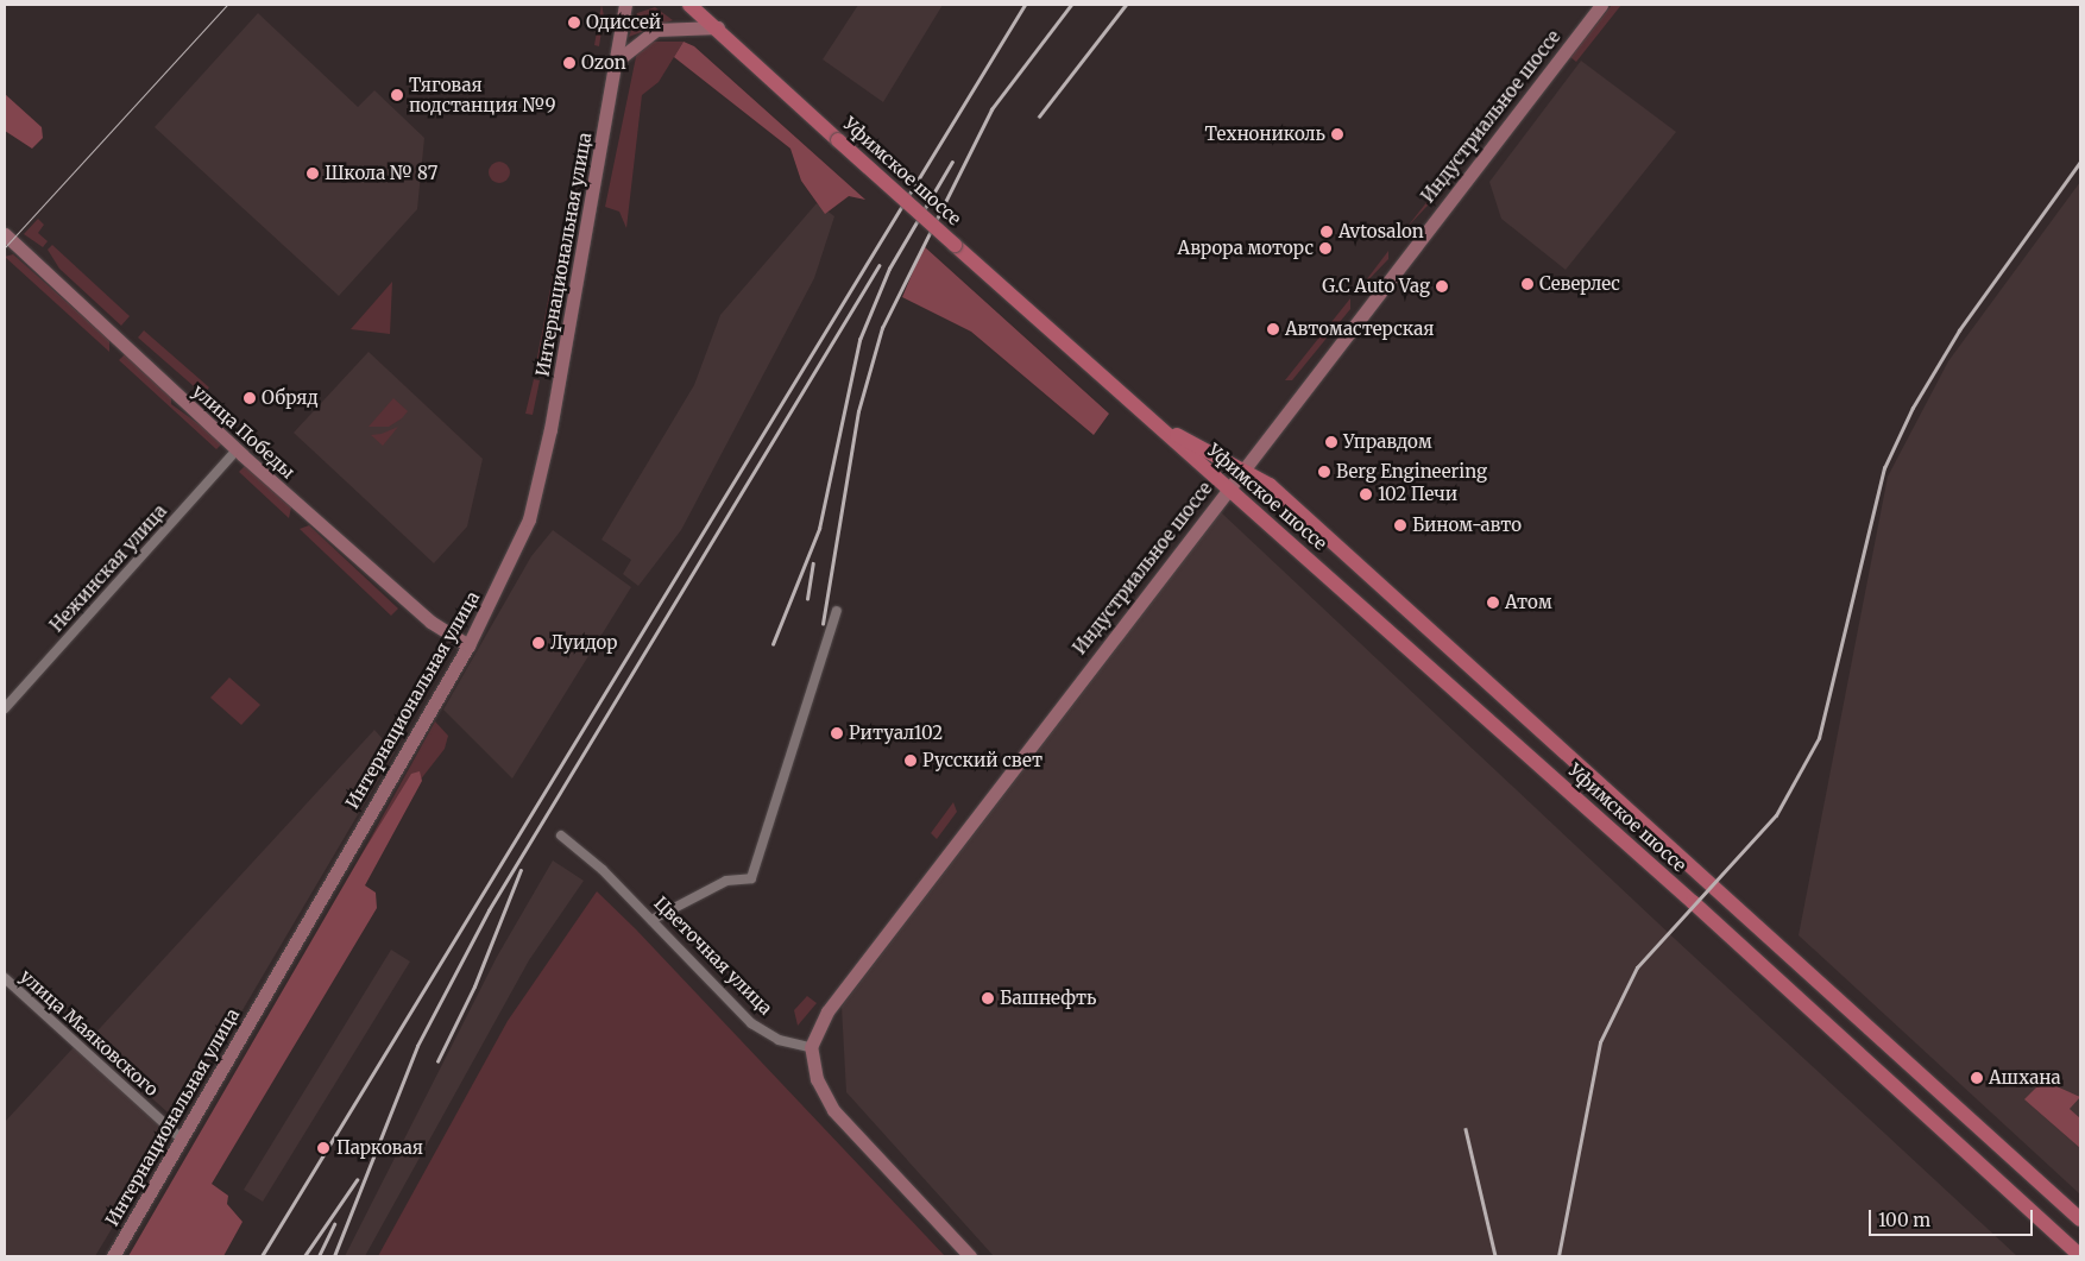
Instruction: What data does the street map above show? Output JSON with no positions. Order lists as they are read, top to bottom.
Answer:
{
  "streets": {
    "main road": ["Уфимское шоссе"],
    "street": [
      "Индустриальное шоссе",
      "Интернациональная улица",
      "улица Победы",
      "Нежинская улица",
      "Цветочная улица",
      "улица Маяковского"
    ]
  },
  "crossings": [
    ["Индустриальное шоссе", "Уфимское шоссе"],
    ["Индустриальное шоссе", "Цветочная улица"],
    ["Интернациональная улица", "улица Победы"],
    ["Интернациональная улица", "улица Маяковского"],
    ["улица Победы", "Нежинская улица"]
  ],
  "places": [
    "Одиссей",
    "Ozon",
    "Тяговая подстанция №9",
    "Технониколь",
    "Школа № 87",
    "Avtosalon",
    "Аврора моторс",
    "Северлес",
    "G.C Auto Vag",
    "Автомастерская",
    "Обряд",
    "Управдом",
    "Berg Engineering",
    "102 Печи",
    "Бином-авто",
    "Атом",
    "Луидор",
    "Ритуал102",
    "Русский свет",
    "Башнефть",
    "Ашхана",
    "Парковая"
  ],
  "scale_bar": "100 m"
}
